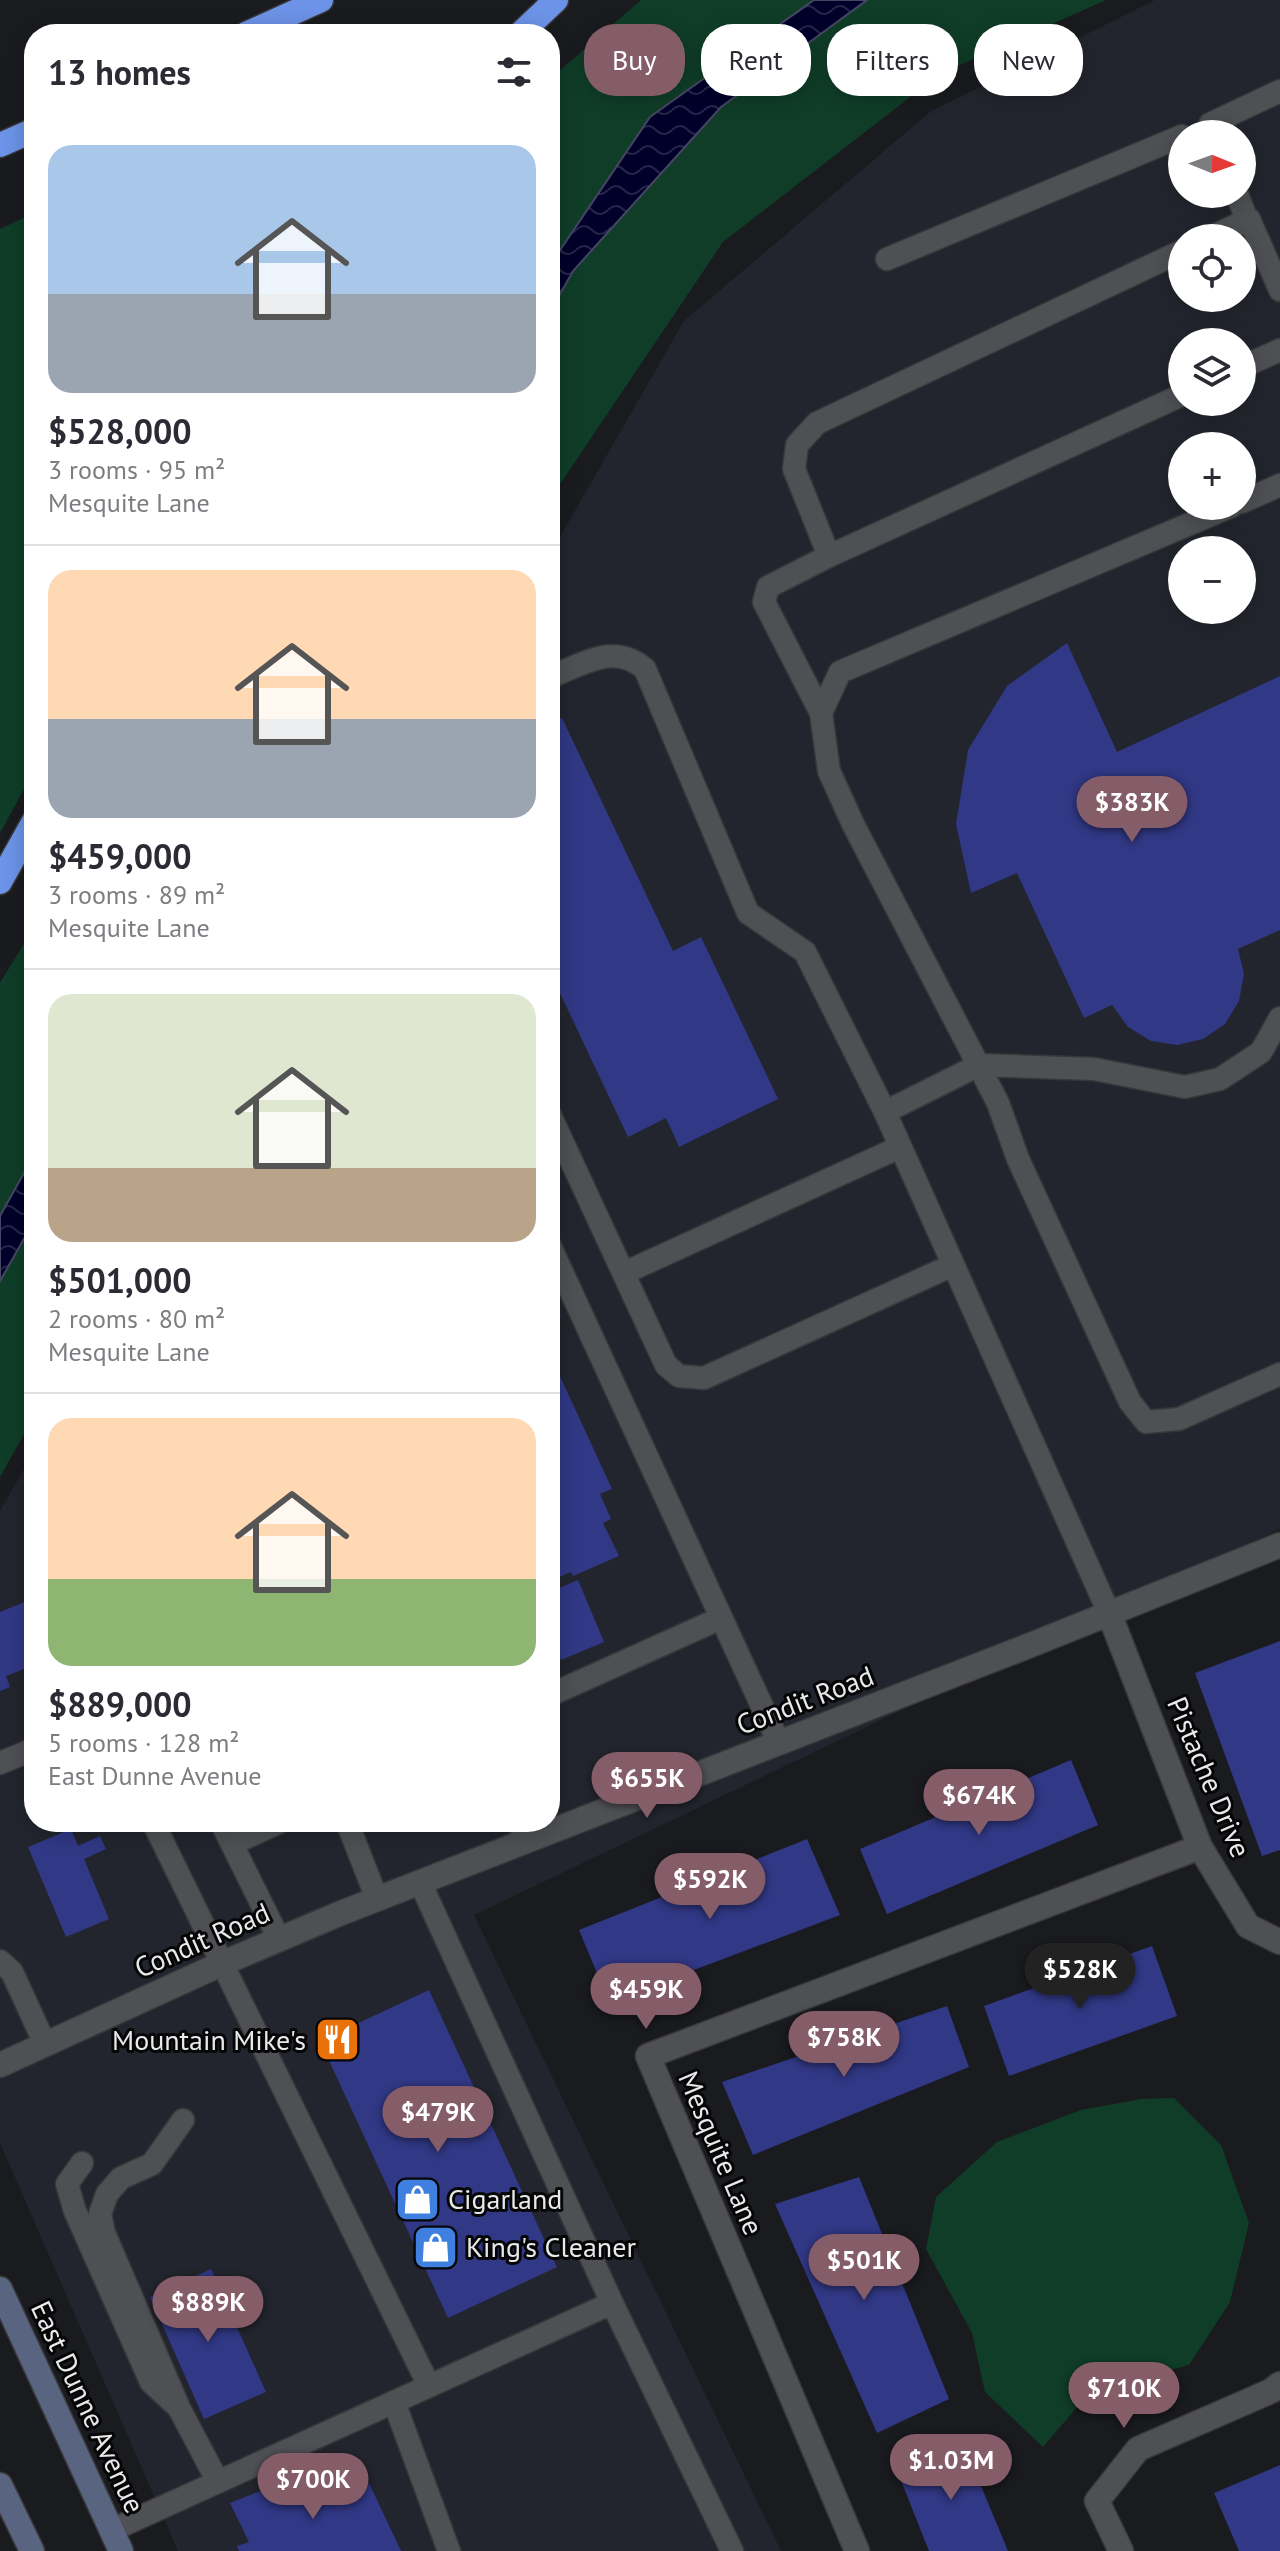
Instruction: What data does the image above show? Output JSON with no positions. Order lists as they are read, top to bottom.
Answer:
{
  "streets": {
    "main road": ["East Dunne Avenue"],
    "street": ["Condit Road", "Pistache Drive", "Mesquite Lane"]
  },
  "crossings": [
    ["Condit Road", "Pistache Drive"],
    ["Pistache Drive", "Mesquite Lane"]
  ],
  "places": {
    "restaurant": ["Mountain Mike's"],
    "shop": ["Cigarland", "King's Cleaner"]
  },
  "north": "right",
  "page": {
    "chip": [
      "Buy",
      "Rent",
      "Filters",
      "New"
    ],
    "heading": "13 homes",
    "map_buttons": ["+", "−"],
    "list": [
      {
        "name": "$528,000",
        "note": "3 rooms · 95 m² · Mesquite Lane"
      },
      {
        "name": "$459,000",
        "note": "3 rooms · 89 m² · Mesquite Lane"
      },
      {
        "name": "$501,000",
        "note": "2 rooms · 80 m² · Mesquite Lane"
      },
      {
        "name": "$889,000",
        "note": "5 rooms · 128 m² · East Dunne Avenue"
      }
    ],
    "price": [
      "$383K",
      "$655K",
      "$674K",
      "$592K",
      "$528K",
      "$459K",
      "$758K",
      "$479K",
      "$501K",
      "$889K",
      "$710K",
      "$1.03M",
      "$700K"
    ]
  }
}
